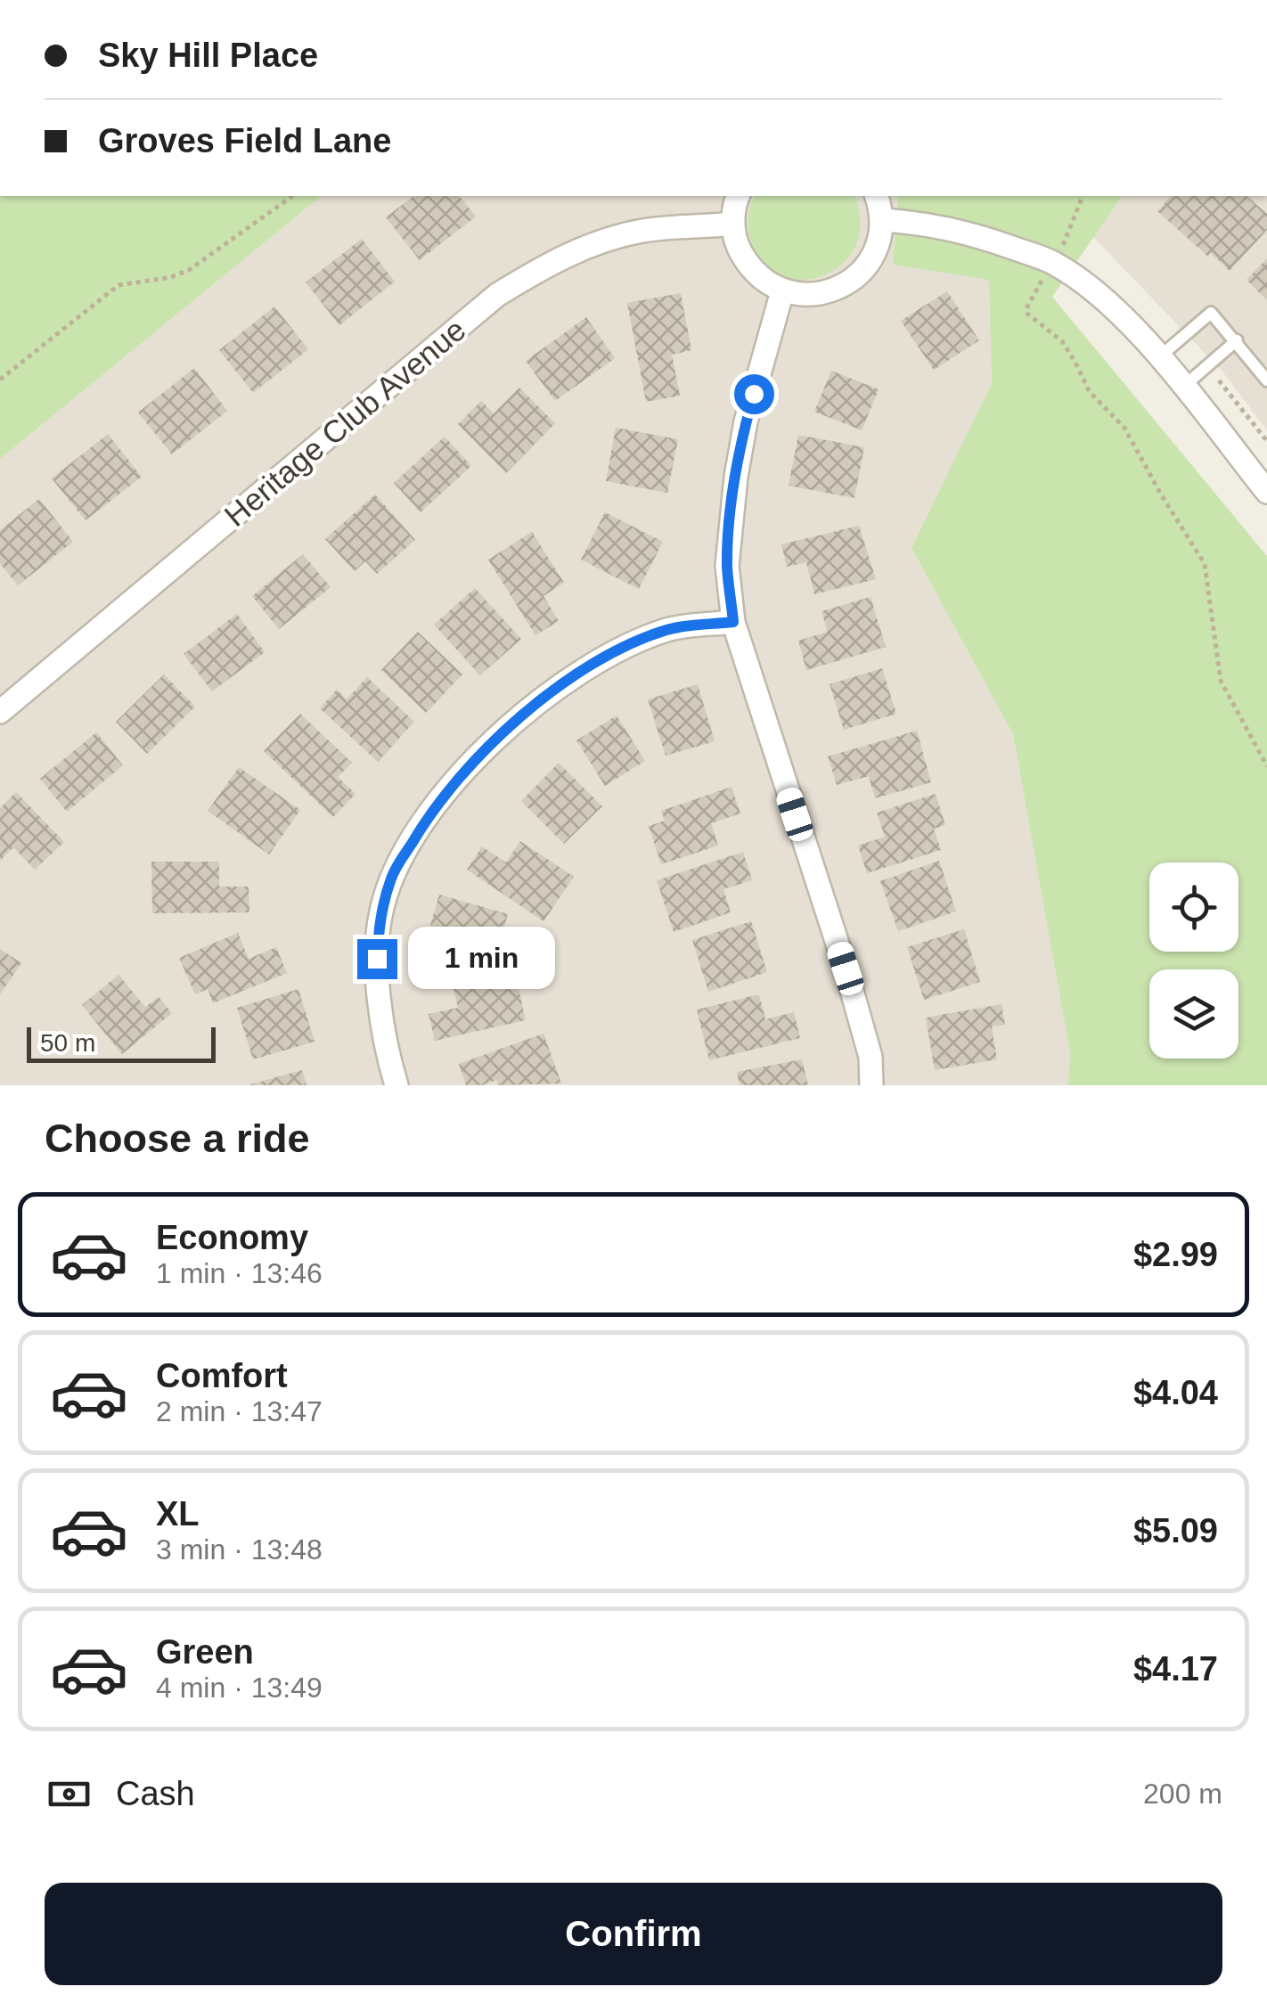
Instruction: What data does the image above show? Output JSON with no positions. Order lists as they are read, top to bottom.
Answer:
{
  "streets": {
    "street": ["Heritage Club Avenue"]
  },
  "scale_bar": "50 m",
  "page": {
    "banner": ["Sky Hill Place", "Groves Field Lane"],
    "bubble": "1 min",
    "scale": "50 m",
    "heading": "Choose a ride",
    "list": [
      {
        "name": "Economy",
        "note": "1 min · 13:46",
        "value": "$2.99"
      },
      {
        "name": "Comfort",
        "note": "2 min · 13:47",
        "value": "$4.04"
      },
      {
        "name": "XL",
        "note": "3 min · 13:48",
        "value": "$5.09"
      },
      {
        "name": "Green",
        "note": "4 min · 13:49",
        "value": "$4.17"
      }
    ],
    "pay": ["Cash", "200 m"],
    "buttons": "Confirm"
  }
}
